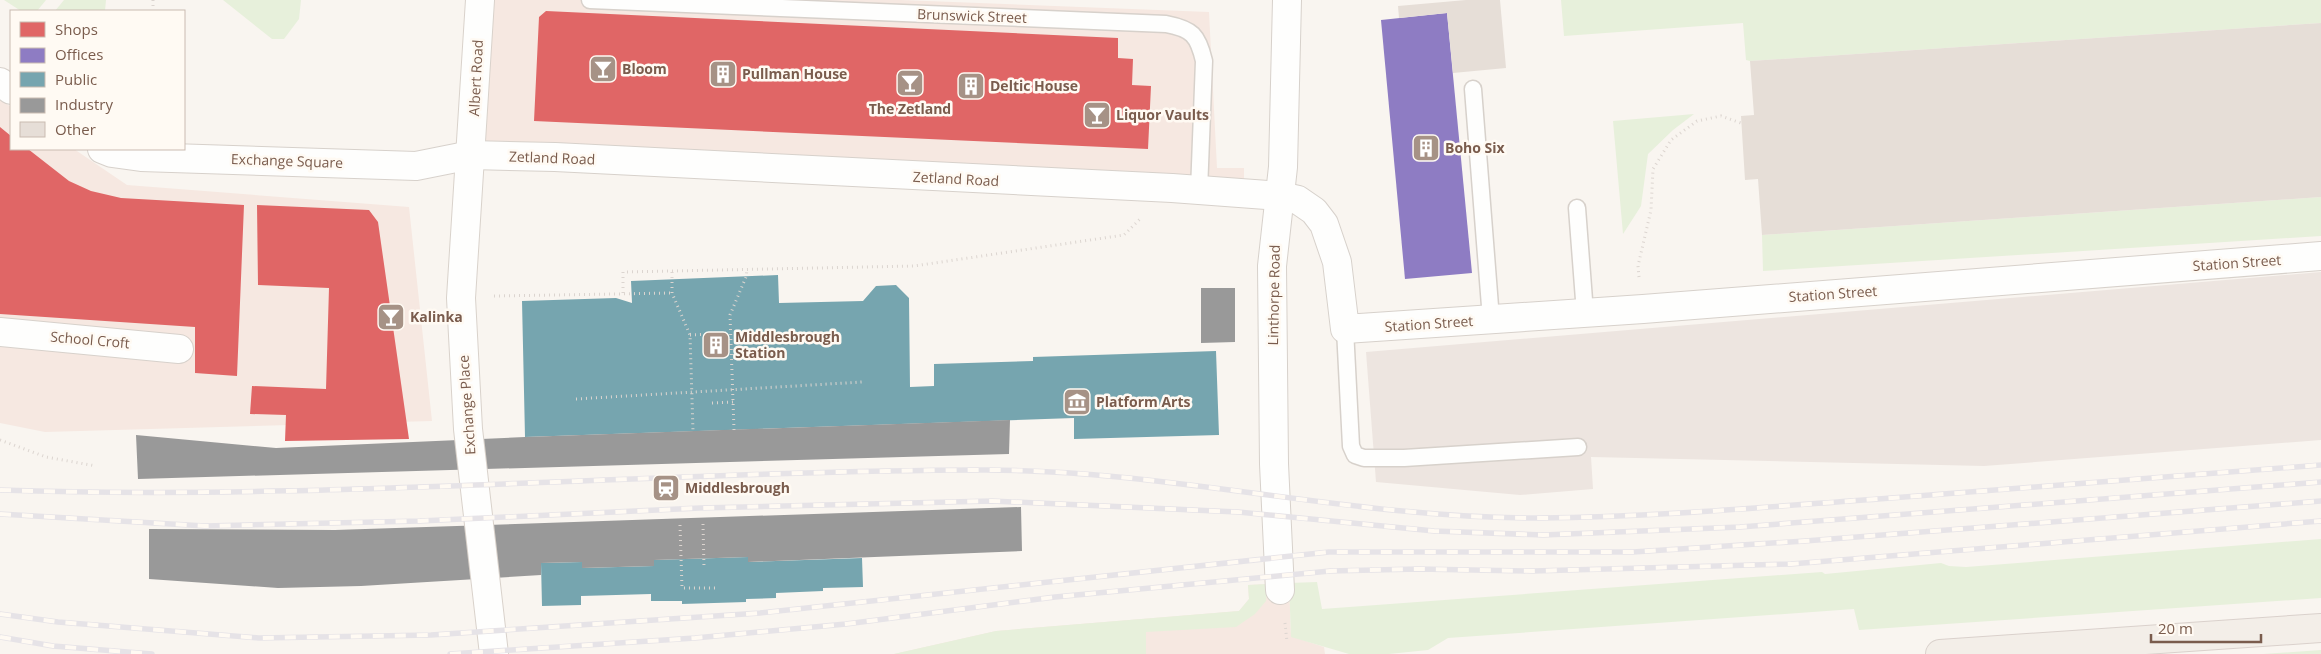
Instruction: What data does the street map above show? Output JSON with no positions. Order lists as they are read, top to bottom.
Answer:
{
  "streets": {
    "street": [
      "Albert Road",
      "Zetland Road",
      "Exchange Square",
      "Station Street",
      "Linthorpe Road",
      "School Croft",
      "Exchange Place"
    ],
    "lane": ["Brunswick Street"]
  },
  "crossings": [
    ["Brunswick Street", "Zetland Road"],
    ["Albert Road", "Zetland Road"],
    ["Albert Road", "Exchange Square"],
    ["Albert Road", "Exchange Place"],
    ["Zetland Road", "Exchange Square"],
    ["Zetland Road", "Station Street"],
    ["Zetland Road", "Linthorpe Road"],
    ["Zetland Road", "Exchange Place"],
    ["Exchange Square", "Exchange Place"]
  ],
  "places": {
    "bar": [
      "Bloom",
      "The Zetland",
      "Liquor Vaults",
      "Kalinka"
    ],
    "building": [
      "Pullman House",
      "Deltic House",
      "Boho Six",
      "Middlesbrough Station"
    ],
    "museum": ["Platform Arts"],
    "station": ["Middlesbrough"]
  },
  "legend": [
    "Shops",
    "Offices",
    "Public",
    "Industry",
    "Other"
  ],
  "scale_bar": "20 m"
}
